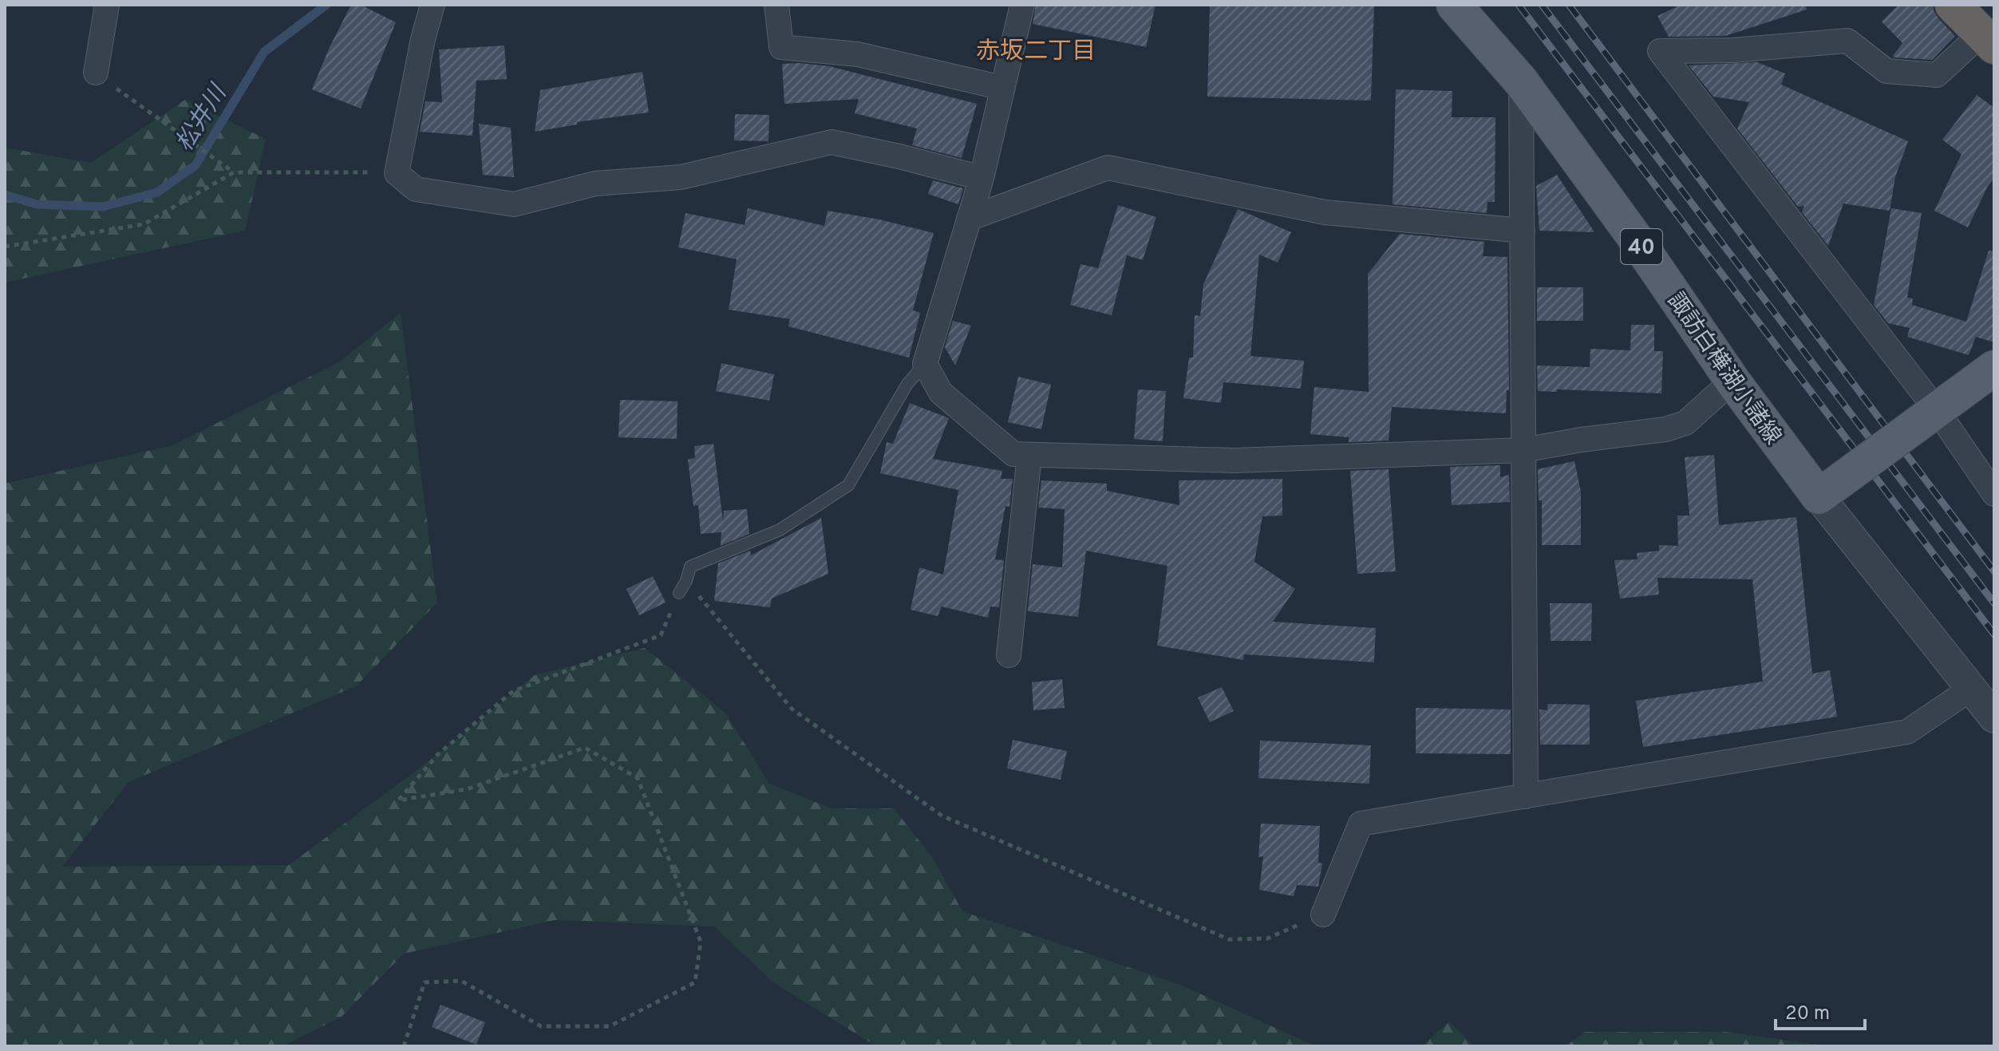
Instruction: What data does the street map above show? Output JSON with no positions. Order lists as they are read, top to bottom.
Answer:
{
  "streets": {
    "main road": ["40", "諏訪白樺湖小諸線"]
  },
  "districts": ["赤坂二丁目"],
  "water": ["松井川"],
  "scale_bar": "20 m"
}
